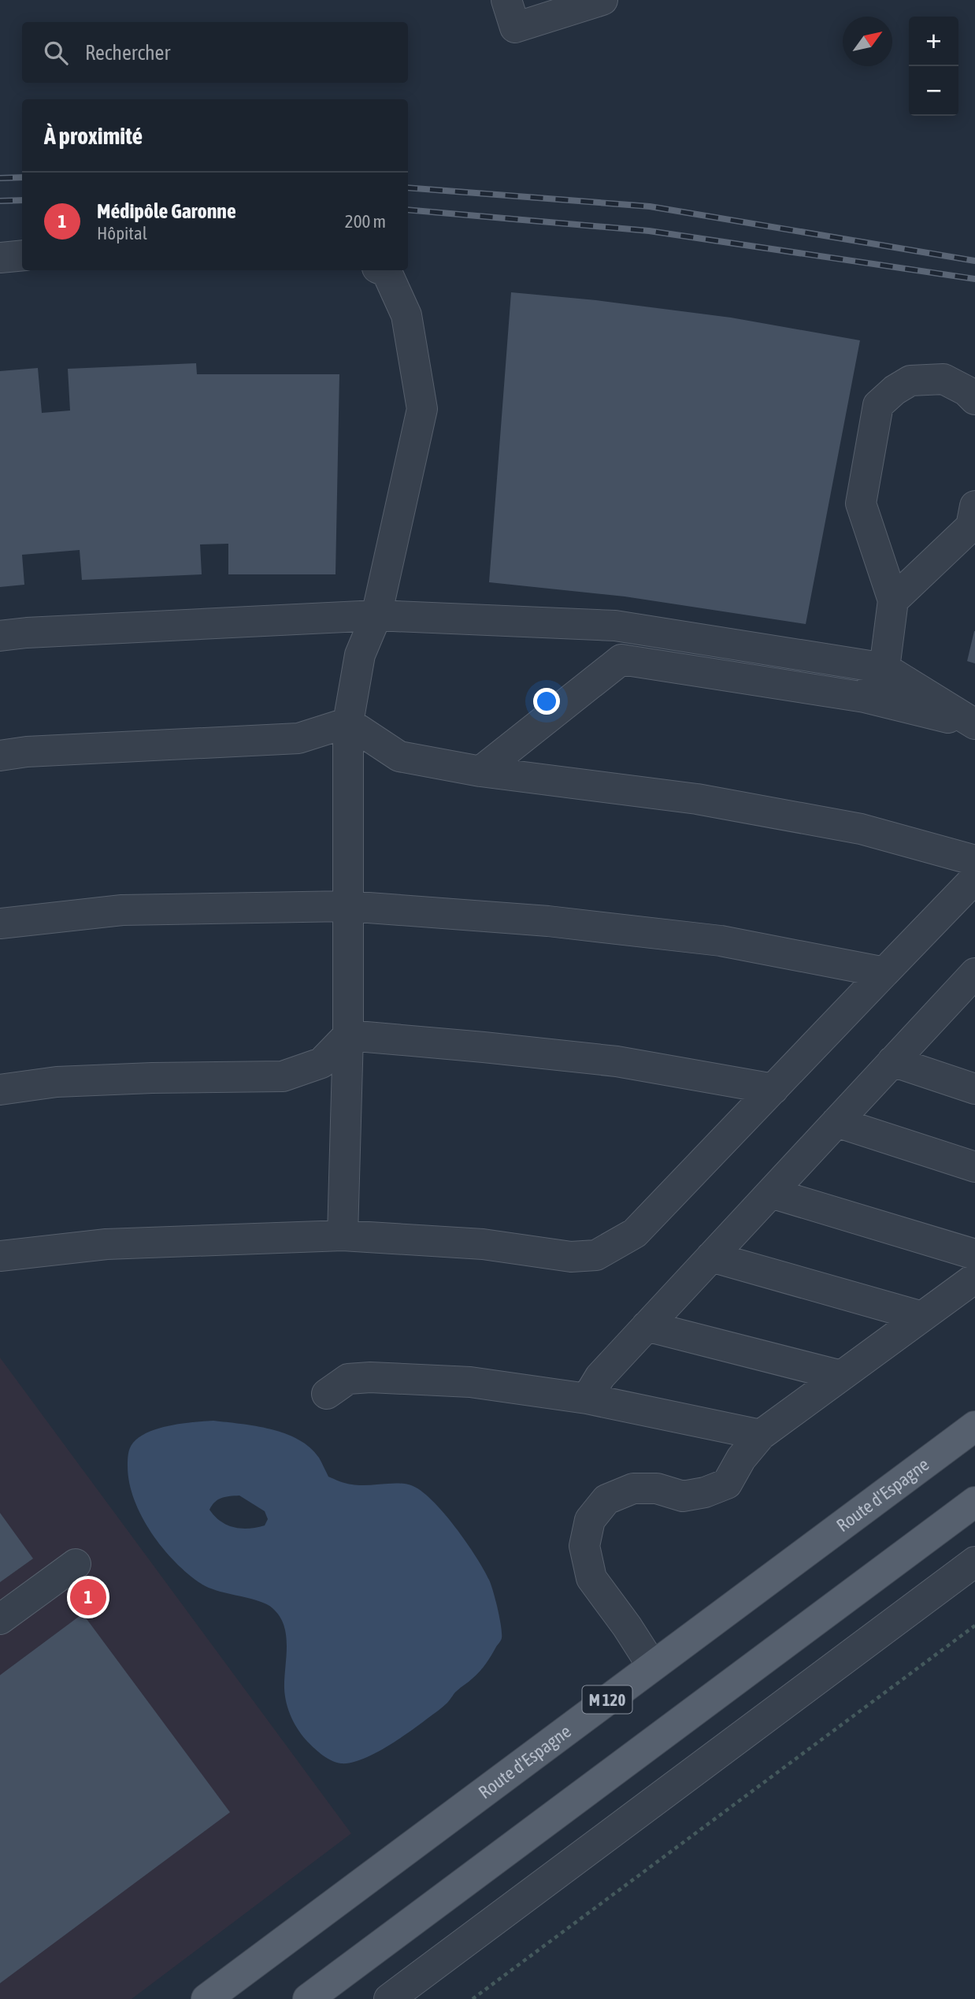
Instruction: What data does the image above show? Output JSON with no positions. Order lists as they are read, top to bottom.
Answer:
{
  "streets": {
    "main road": ["Route d'Espagne", "M 120"]
  },
  "north": "top right",
  "page": {
    "map_buttons": ["+", "−"],
    "search": "Rechercher",
    "heading": "À proximité",
    "list": [
      {
        "mark": "1",
        "name": "Médipôle Garonne",
        "note": "Hôpital",
        "value": "200 m"
      }
    ],
    "pins": "1"
  }
}
